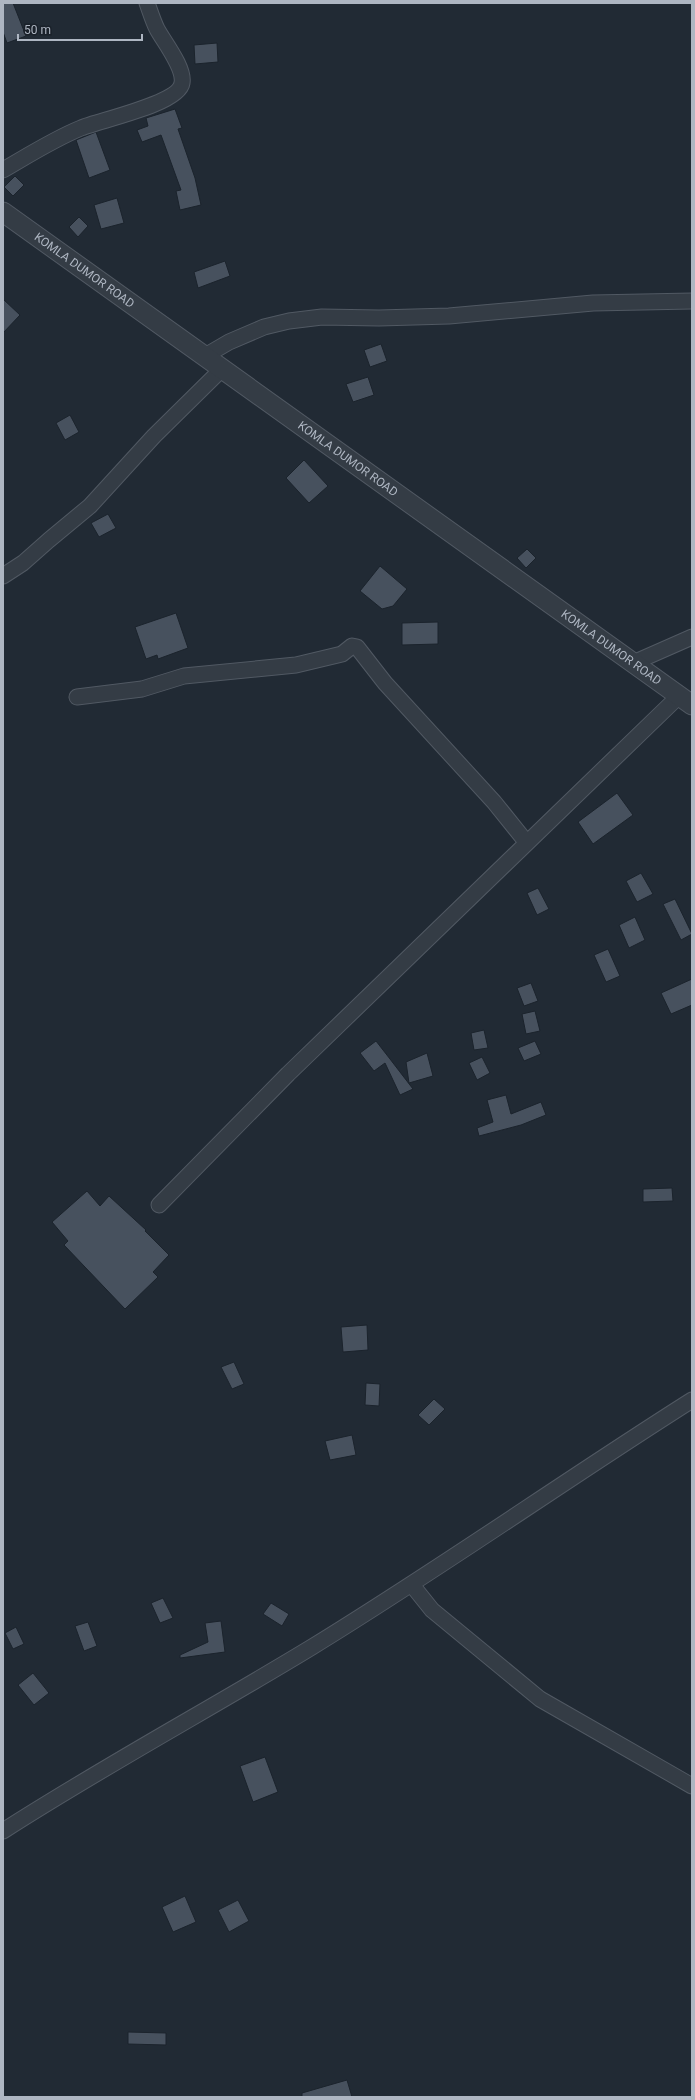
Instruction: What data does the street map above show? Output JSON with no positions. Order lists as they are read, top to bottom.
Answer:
{
  "streets": {
    "street": ["KOMLA DUMOR ROAD"]
  },
  "scale_bar": "50 m"
}
